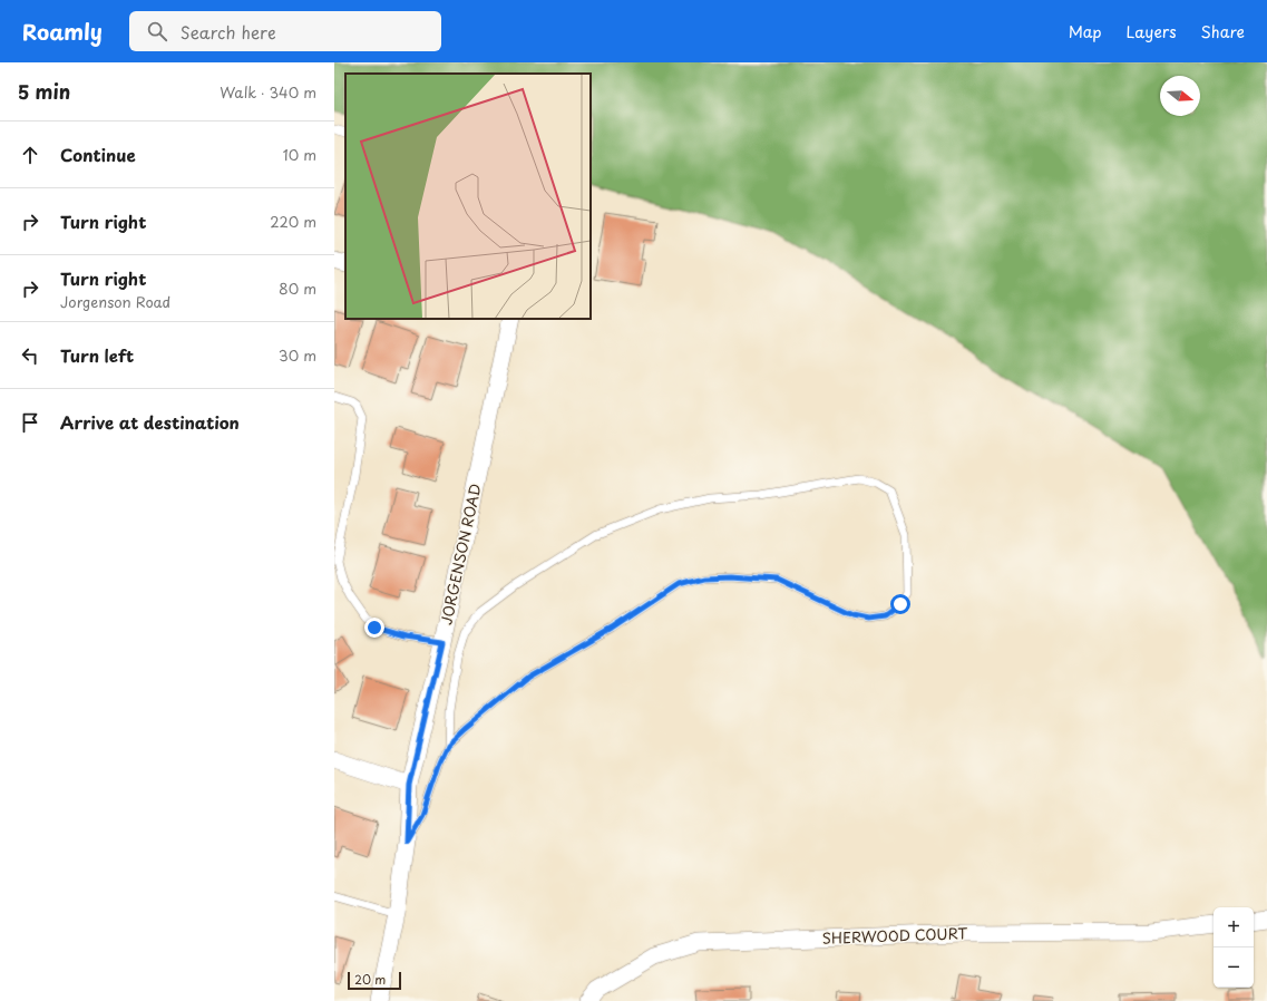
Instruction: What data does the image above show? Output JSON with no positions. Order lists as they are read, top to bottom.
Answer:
{
  "streets": {
    "street": ["JORGENSON ROAD", "SHERWOOD COURT"]
  },
  "scale_bar": "20 m",
  "north": "right",
  "page": {
    "header": "Roamly",
    "search": "Search here",
    "nav": ["Map", "Layers", "Share"],
    "heading": ["5 min", "Walk · 340 m"],
    "list": [
      ["Continue", "10 m"],
      ["Turn right", "220 m"],
      ["Turn right", "Jorgenson Road", "80 m"],
      ["Turn left", "30 m"],
      "Arrive at destination"
    ],
    "map_buttons": ["+", "−"],
    "scale": "20 m"
  }
}
